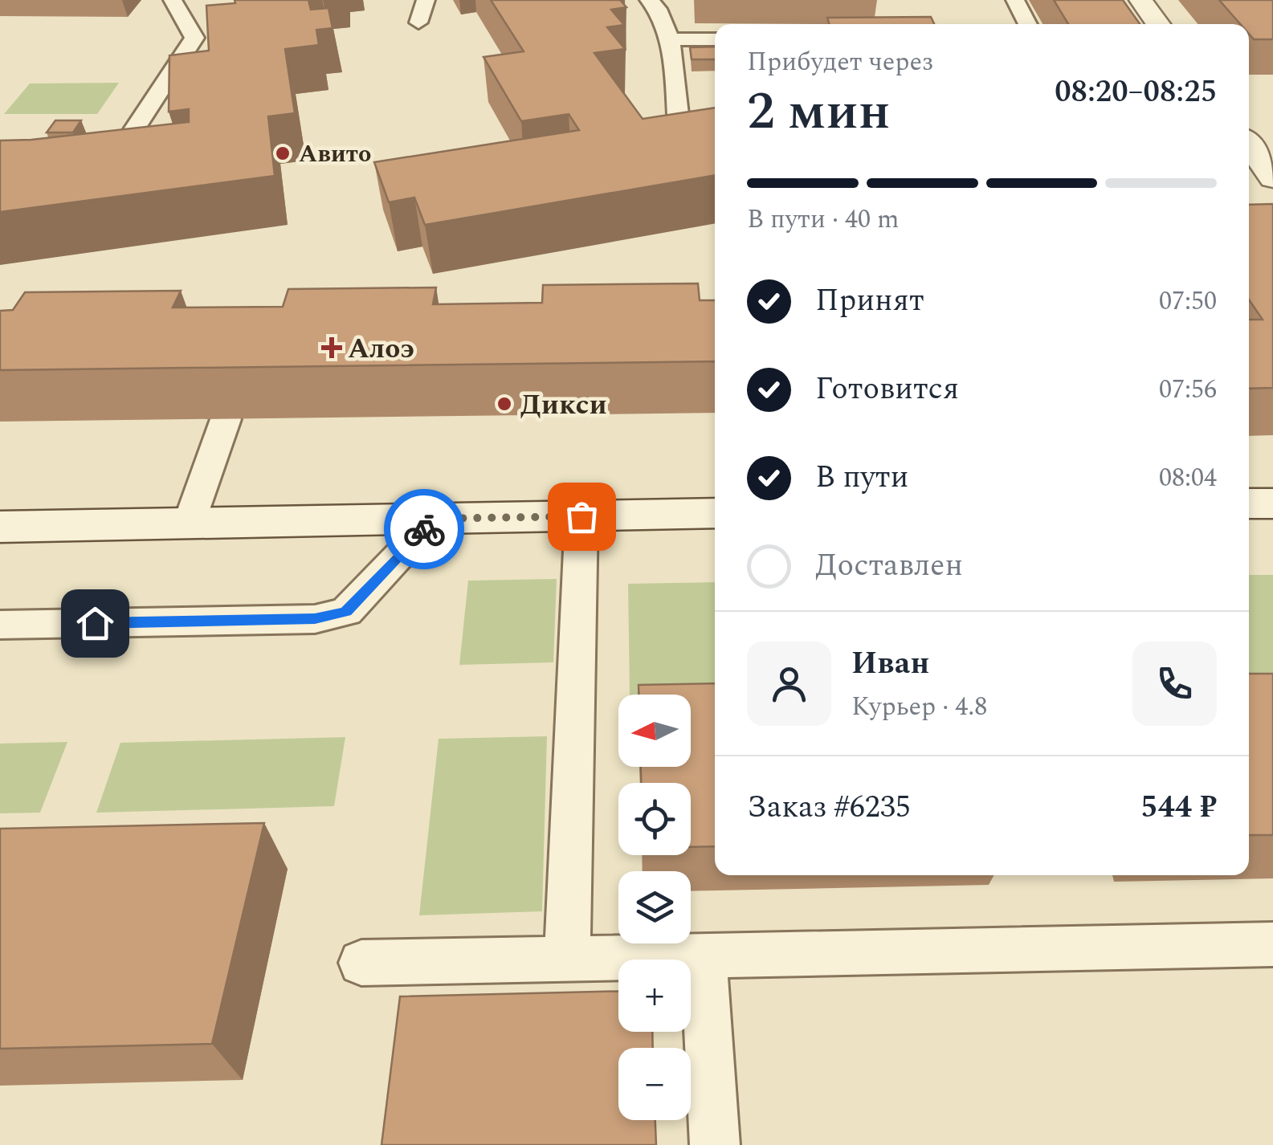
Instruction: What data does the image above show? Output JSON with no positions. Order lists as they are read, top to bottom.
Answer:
{
  "places": {
    "other": ["Авито", "Дикси"],
    "health": ["Алоэ"]
  },
  "north": "left",
  "page": {
    "heading": ["2 мин", "Прибудет через", "08:20–08:25"],
    "panel": [
      "Иван",
      "Курьер · 4.8",
      "Заказ #6235",
      "544 ₽"
    ],
    "bar": "В пути · 40 m",
    "list": [
      ["Принят", "07:50"],
      ["Готовится", "07:56"],
      ["В пути", "08:04"],
      "Доставлен"
    ],
    "map_buttons": ["+", "−"]
  }
}
